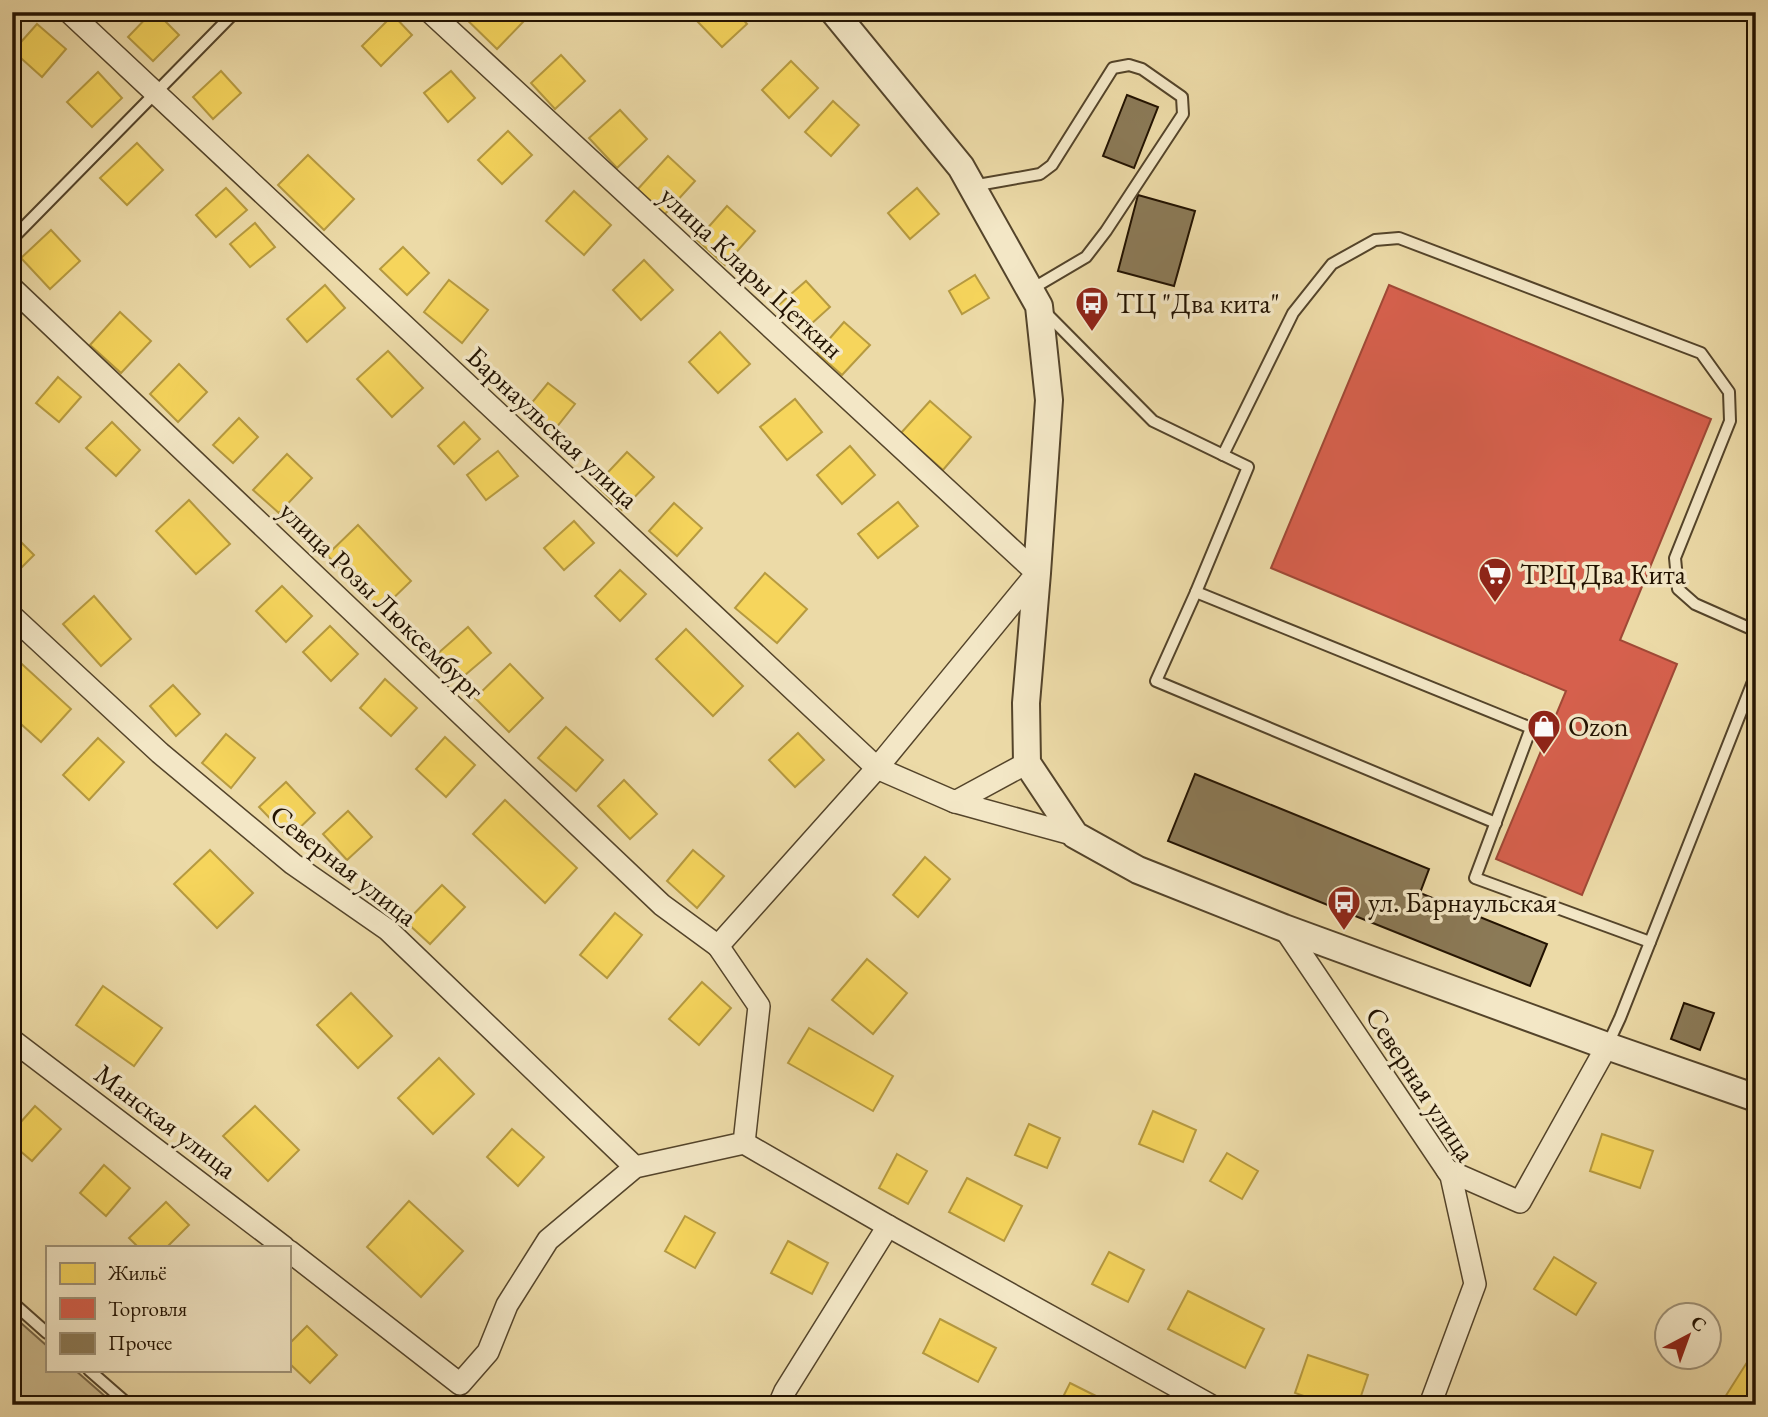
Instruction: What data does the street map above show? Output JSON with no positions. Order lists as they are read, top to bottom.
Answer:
{
  "streets": {
    "street": [
      "улица Клары Цеткин",
      "Барнаульская улица",
      "улица Розы Люксембург",
      "Северная улица",
      "Манская улица"
    ]
  },
  "places": {
    "bus stop": ["ТЦ \"Два кита\"", "ул. Барнаульская"],
    "supermarket": ["ТРЦ Два Кита"],
    "shop": ["Ozon"]
  },
  "legend": ["Жильё", "Торговля", "Прочее"],
  "north": "top right"
}
